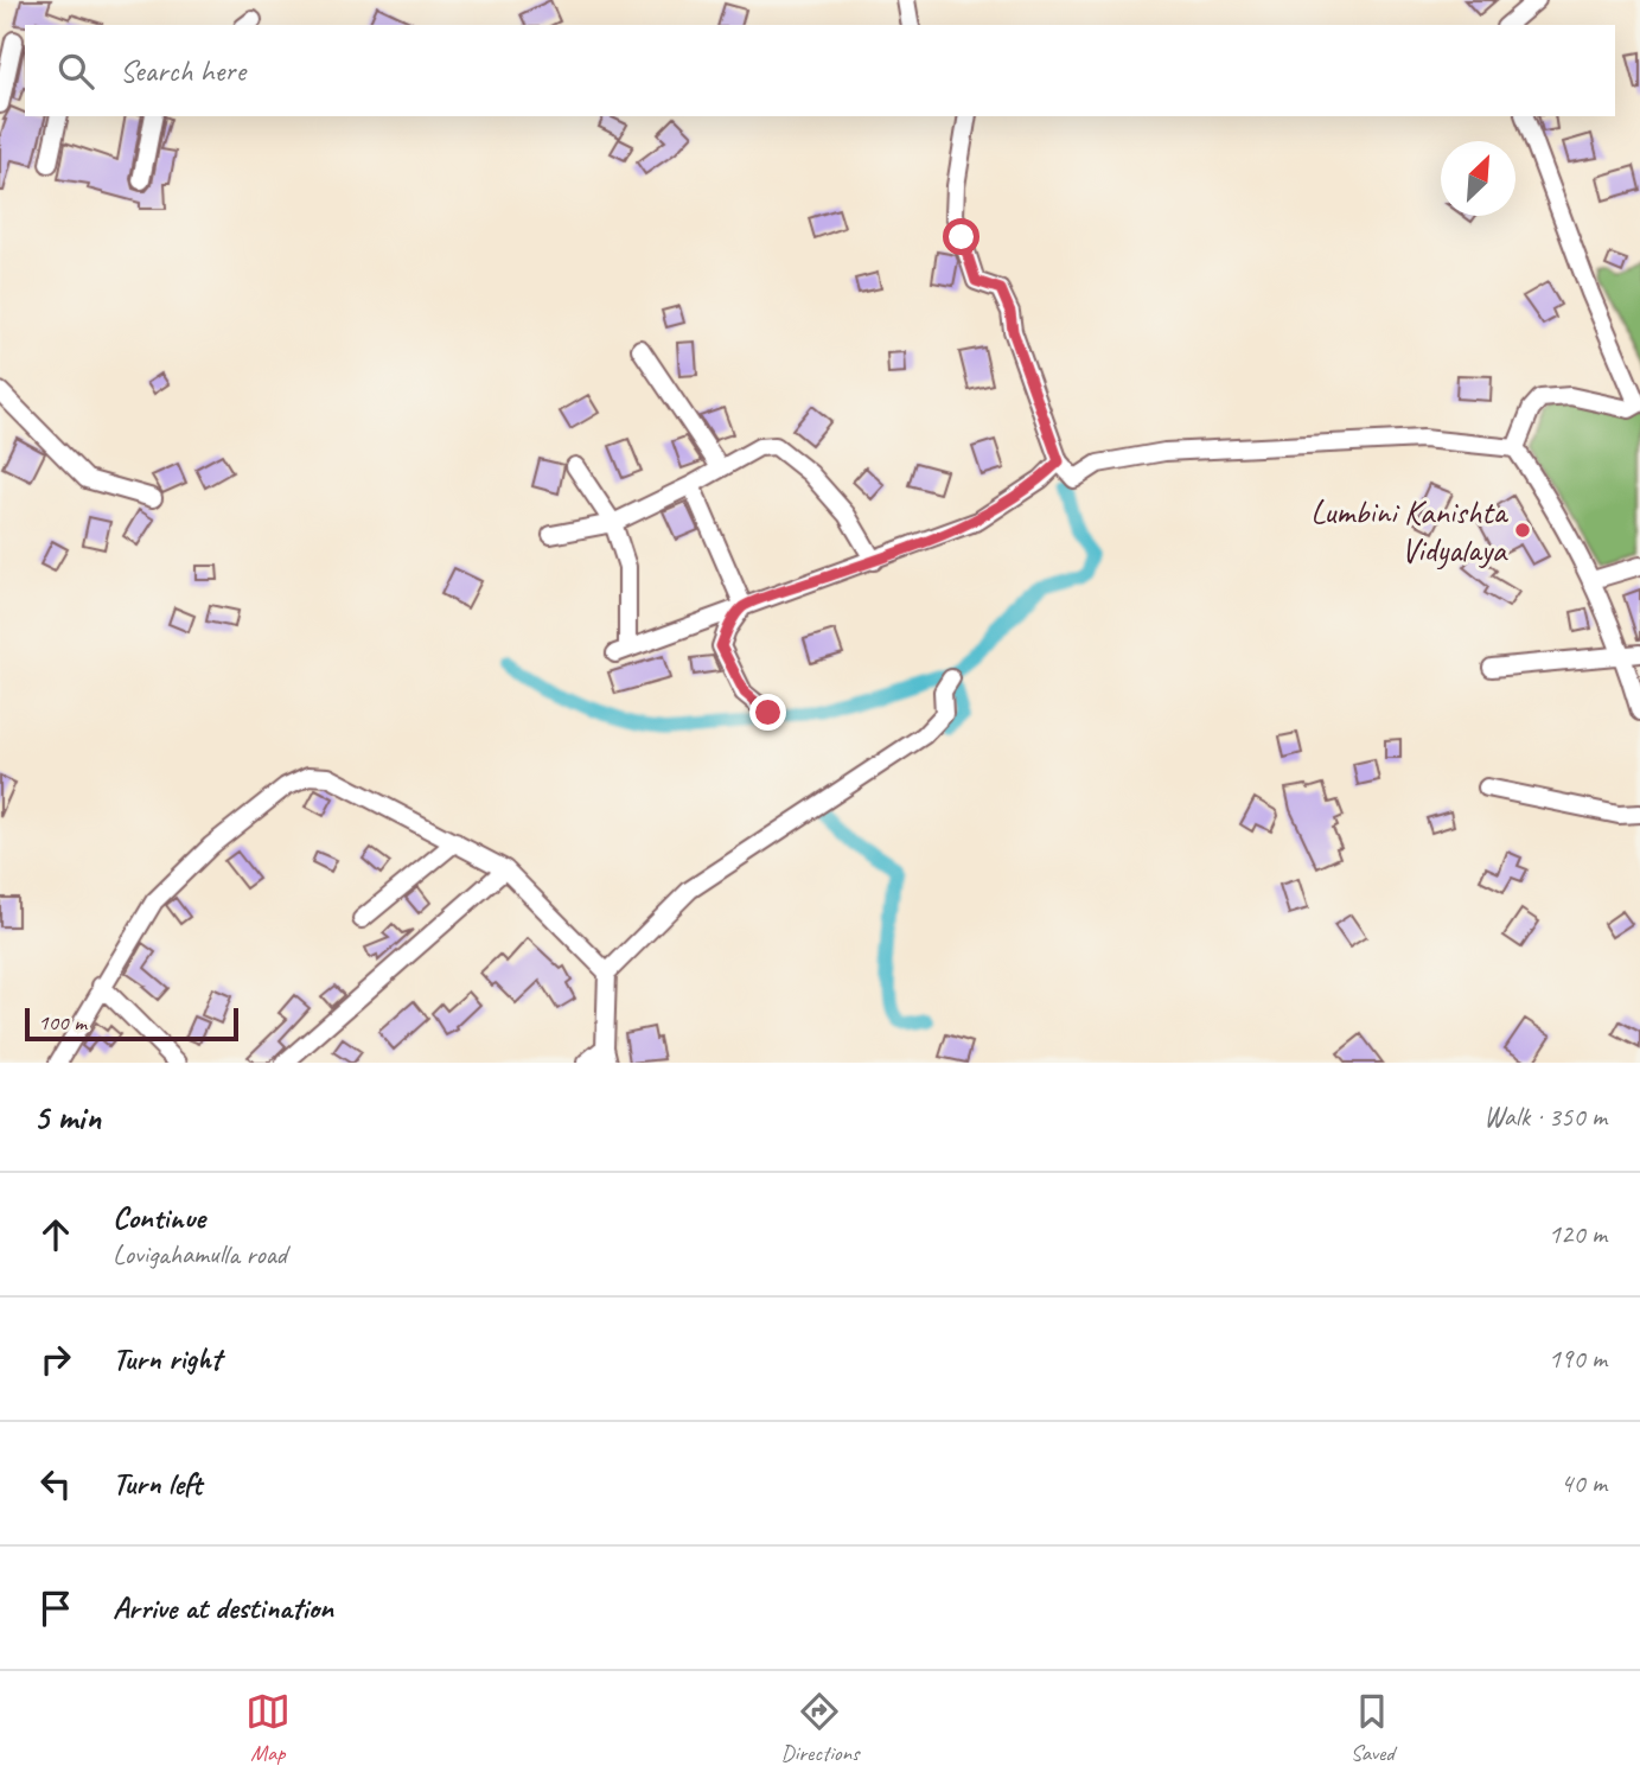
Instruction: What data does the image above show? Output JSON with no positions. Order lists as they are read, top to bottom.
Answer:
{
  "places": ["Lumbini Kanishta Vidyalaya"],
  "scale_bar": "100 m",
  "north": "top right",
  "page": {
    "search": "Search here",
    "scale": "100 m",
    "heading": ["5 min", "Walk · 350 m"],
    "list": [
      ["Continue", "Lovigahamulla road", "120 m"],
      ["Turn right", "190 m"],
      ["Turn left", "40 m"],
      "Arrive at destination"
    ],
    "nav": ["Map", "Directions", "Saved"]
  }
}
